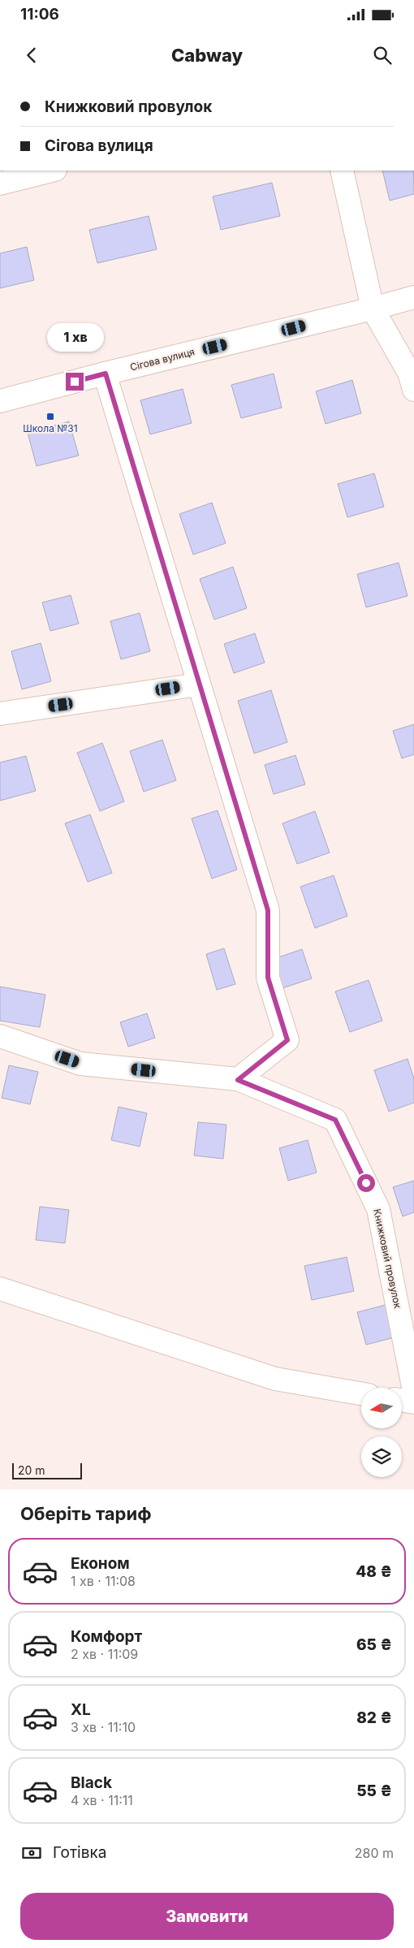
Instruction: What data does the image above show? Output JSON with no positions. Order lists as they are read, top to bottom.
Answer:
{
  "streets": {
    "street": ["Сігова вулиця", "Книжковий провулок"]
  },
  "places": {
    "transit": ["Школа №31"]
  },
  "scale_bar": "20 m",
  "north": "left",
  "page": {
    "status": "11:06",
    "header": "Cabway",
    "banner": ["Книжковий провулок", "Сігова вулиця"],
    "bubble": "1 хв",
    "scale": "20 m",
    "heading": "Оберіть тариф",
    "list": [
      {
        "name": "Економ",
        "note": "1 хв · 11:08",
        "value": "48 ₴"
      },
      {
        "name": "Комфорт",
        "note": "2 хв · 11:09",
        "value": "65 ₴"
      },
      {
        "name": "XL",
        "note": "3 хв · 11:10",
        "value": "82 ₴"
      },
      {
        "name": "Black",
        "note": "4 хв · 11:11",
        "value": "55 ₴"
      }
    ],
    "pay": ["Готівка", "280 m"],
    "buttons": "Замовити"
  }
}
